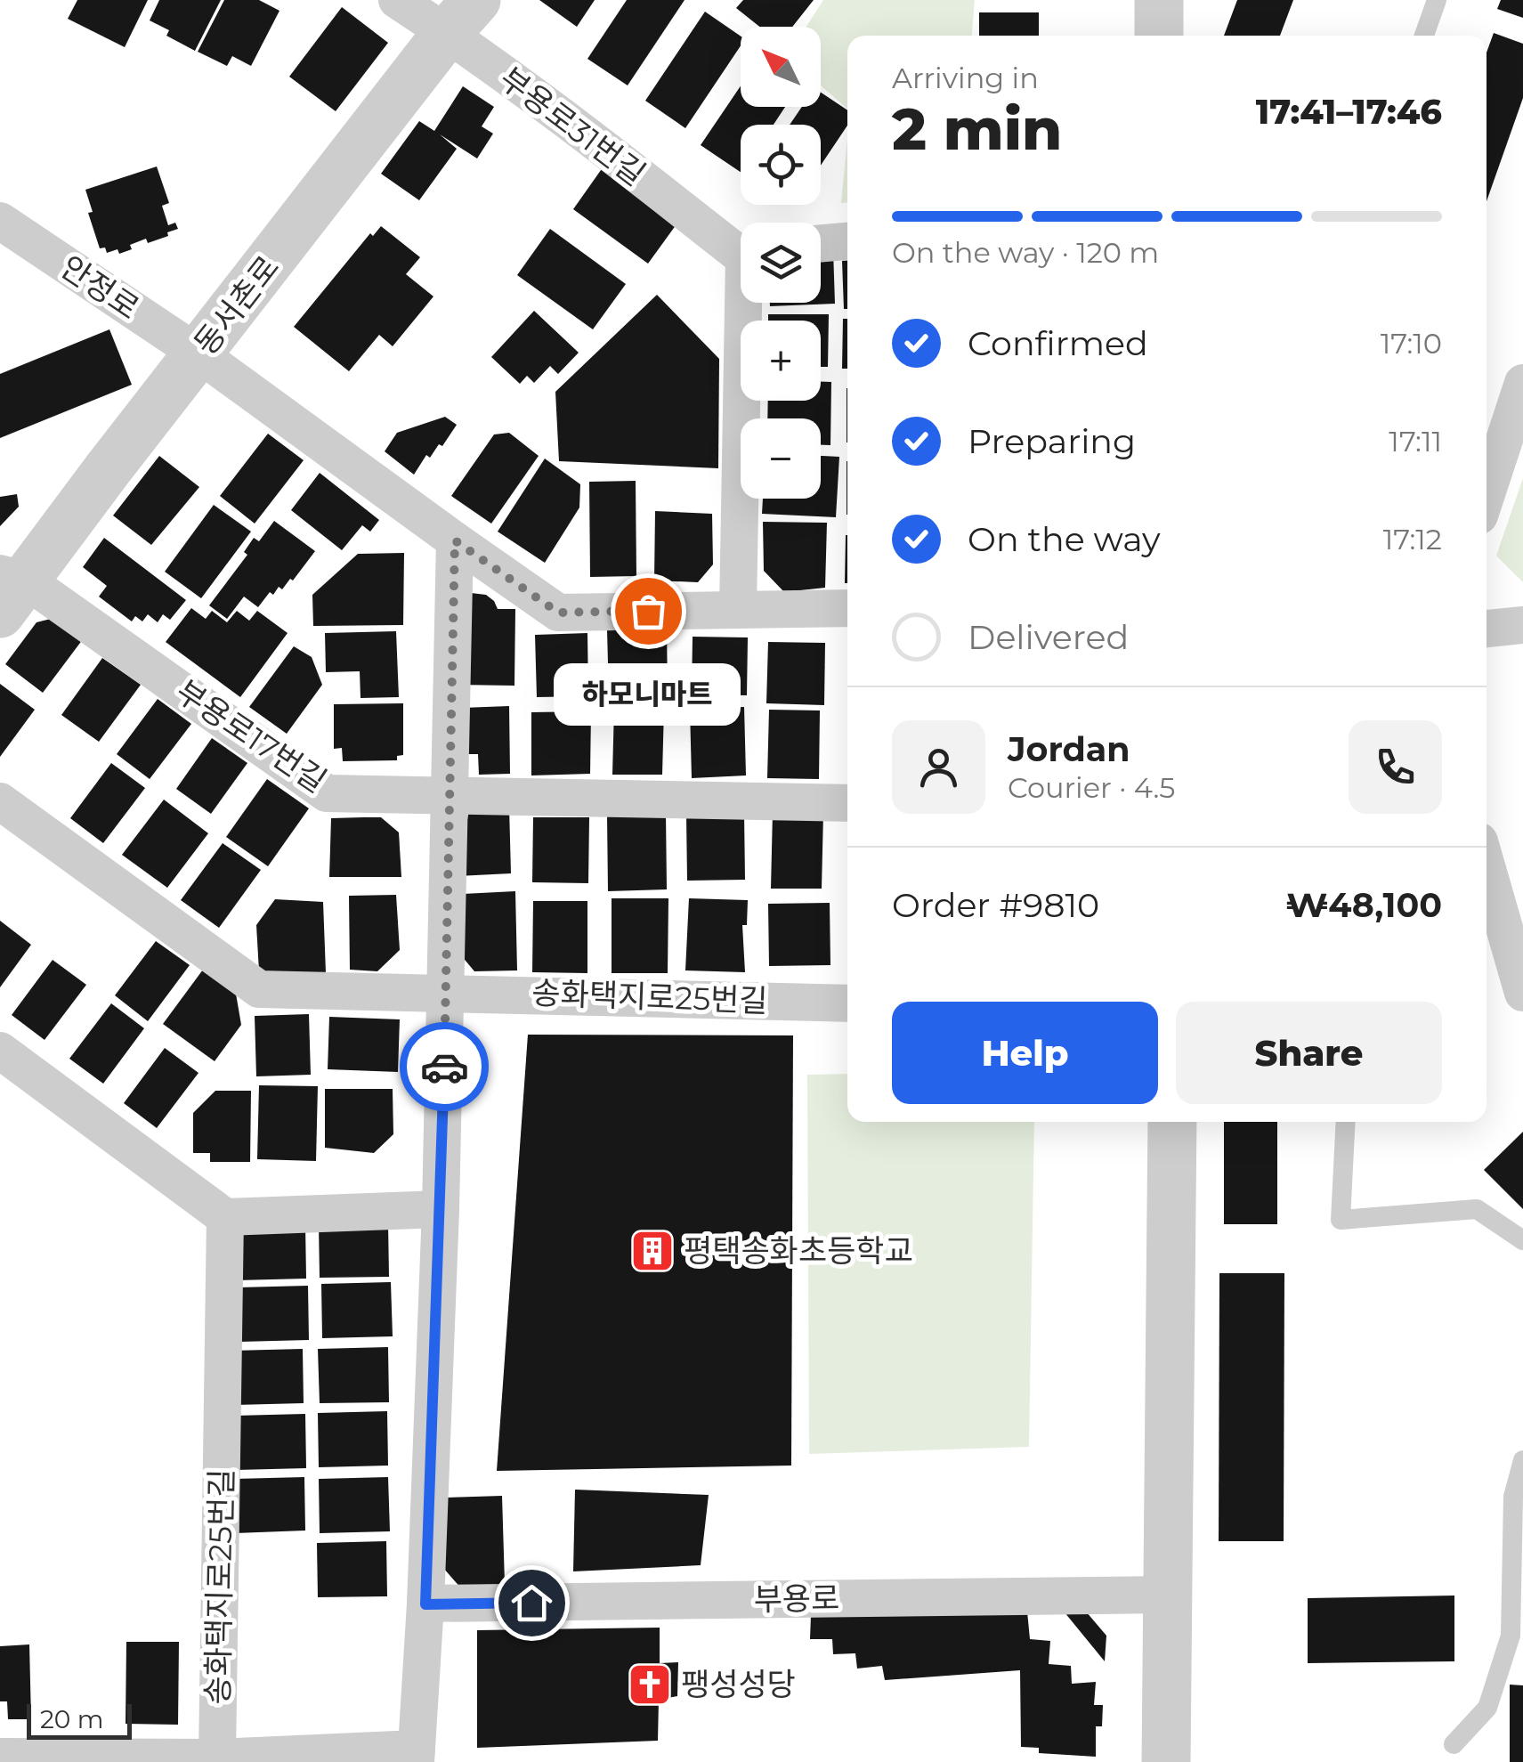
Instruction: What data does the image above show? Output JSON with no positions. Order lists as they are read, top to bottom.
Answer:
{
  "streets": {
    "street": [
      "부용로31번길",
      "안정로",
      "동서촌로",
      "부용로17번길",
      "송화택지로25번길",
      "부용로"
    ]
  },
  "crossings": [
    ["부용로31번길", "동서촌로"],
    ["안정로", "동서촌로"],
    ["동서촌로", "부용로17번길"]
  ],
  "places": {
    "other": ["하모니마트"],
    "building": ["평택송화초등학교"],
    "church": ["팽성성당"]
  },
  "scale_bar": "20 m",
  "north": "top left",
  "page": {
    "map_buttons": ["+", "−"],
    "heading": ["2 min", "Arriving in", "17:41–17:46"],
    "panel": [
      "Jordan",
      "Courier · 4.5",
      "Order #9810",
      "₩48,100"
    ],
    "bar": "On the way · 120 m",
    "list": [
      ["Confirmed", "17:10"],
      ["Preparing", "17:11"],
      ["On the way", "17:12"],
      "Delivered"
    ],
    "bubble": "하모니마트",
    "buttons": ["Help", "Share"],
    "scale": "20 m"
  }
}
